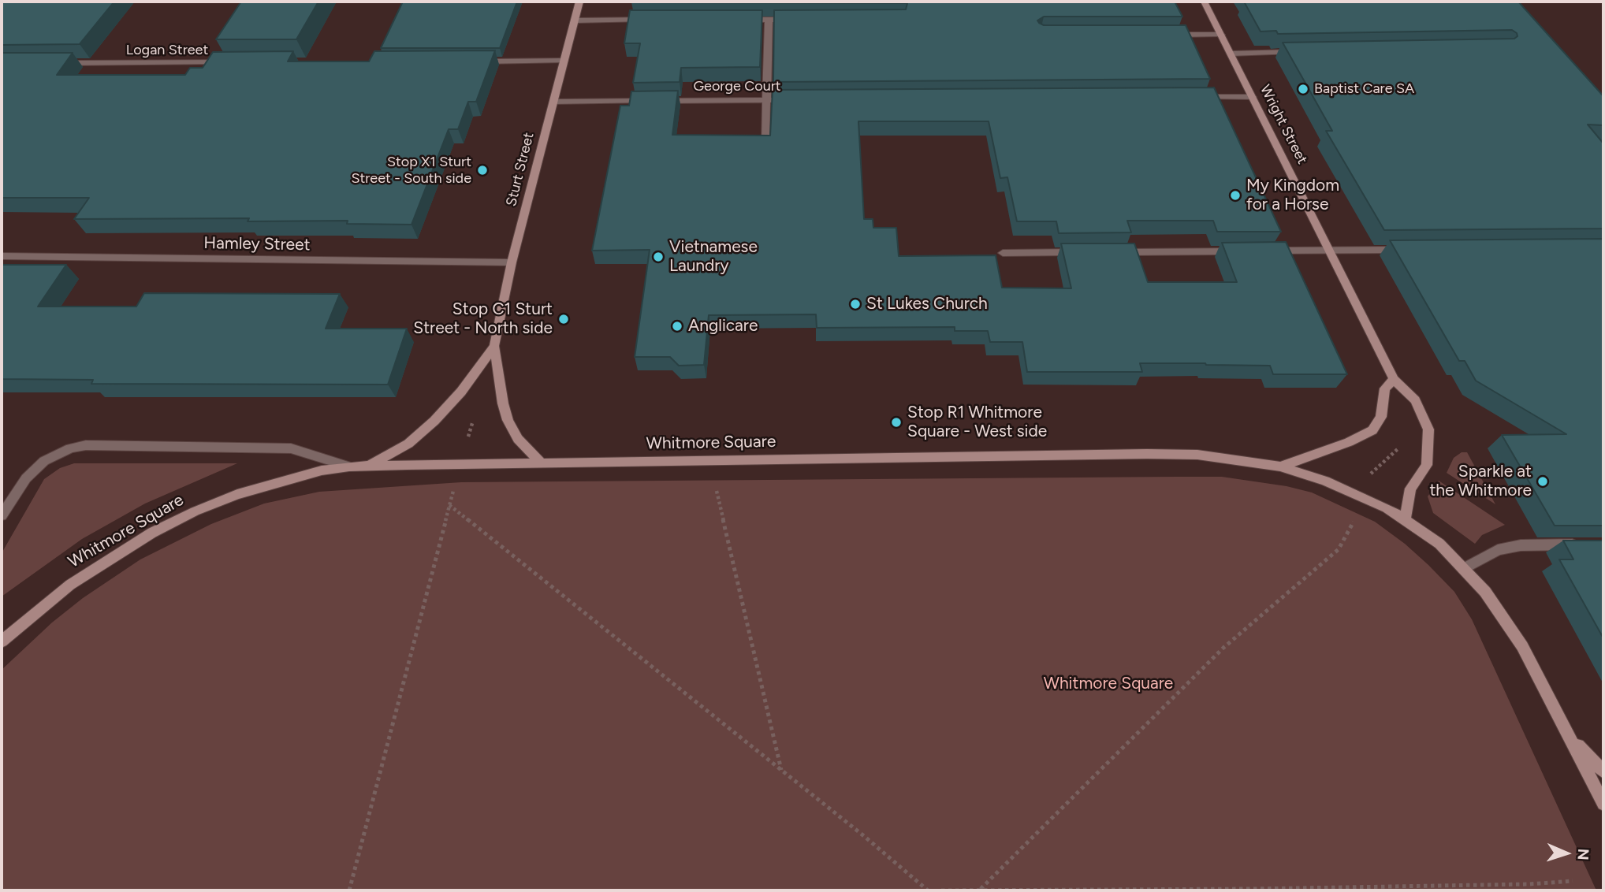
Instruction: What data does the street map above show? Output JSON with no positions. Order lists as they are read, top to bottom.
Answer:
{
  "streets": {
    "street": [
      "Logan Street",
      "George Court",
      "Wright Street",
      "Sturt Street",
      "Hamley Street",
      "Whitmore Square"
    ]
  },
  "crossings": [
    ["George Court", "Sturt Street"],
    ["Wright Street", "Whitmore Square"],
    ["Sturt Street", "Hamley Street"],
    ["Sturt Street", "Whitmore Square"]
  ],
  "parks": ["Whitmore Square"],
  "places": [
    "Baptist Care SA",
    "Stop X1 Sturt Street - South side",
    "My Kingdom for a Horse",
    "Vietnamese Laundry",
    "St Lukes Church",
    "Stop C1 Sturt Street - North side",
    "Anglicare",
    "Stop R1 Whitmore Square - West side",
    "Sparkle at the Whitmore"
  ],
  "north": "right"
}
